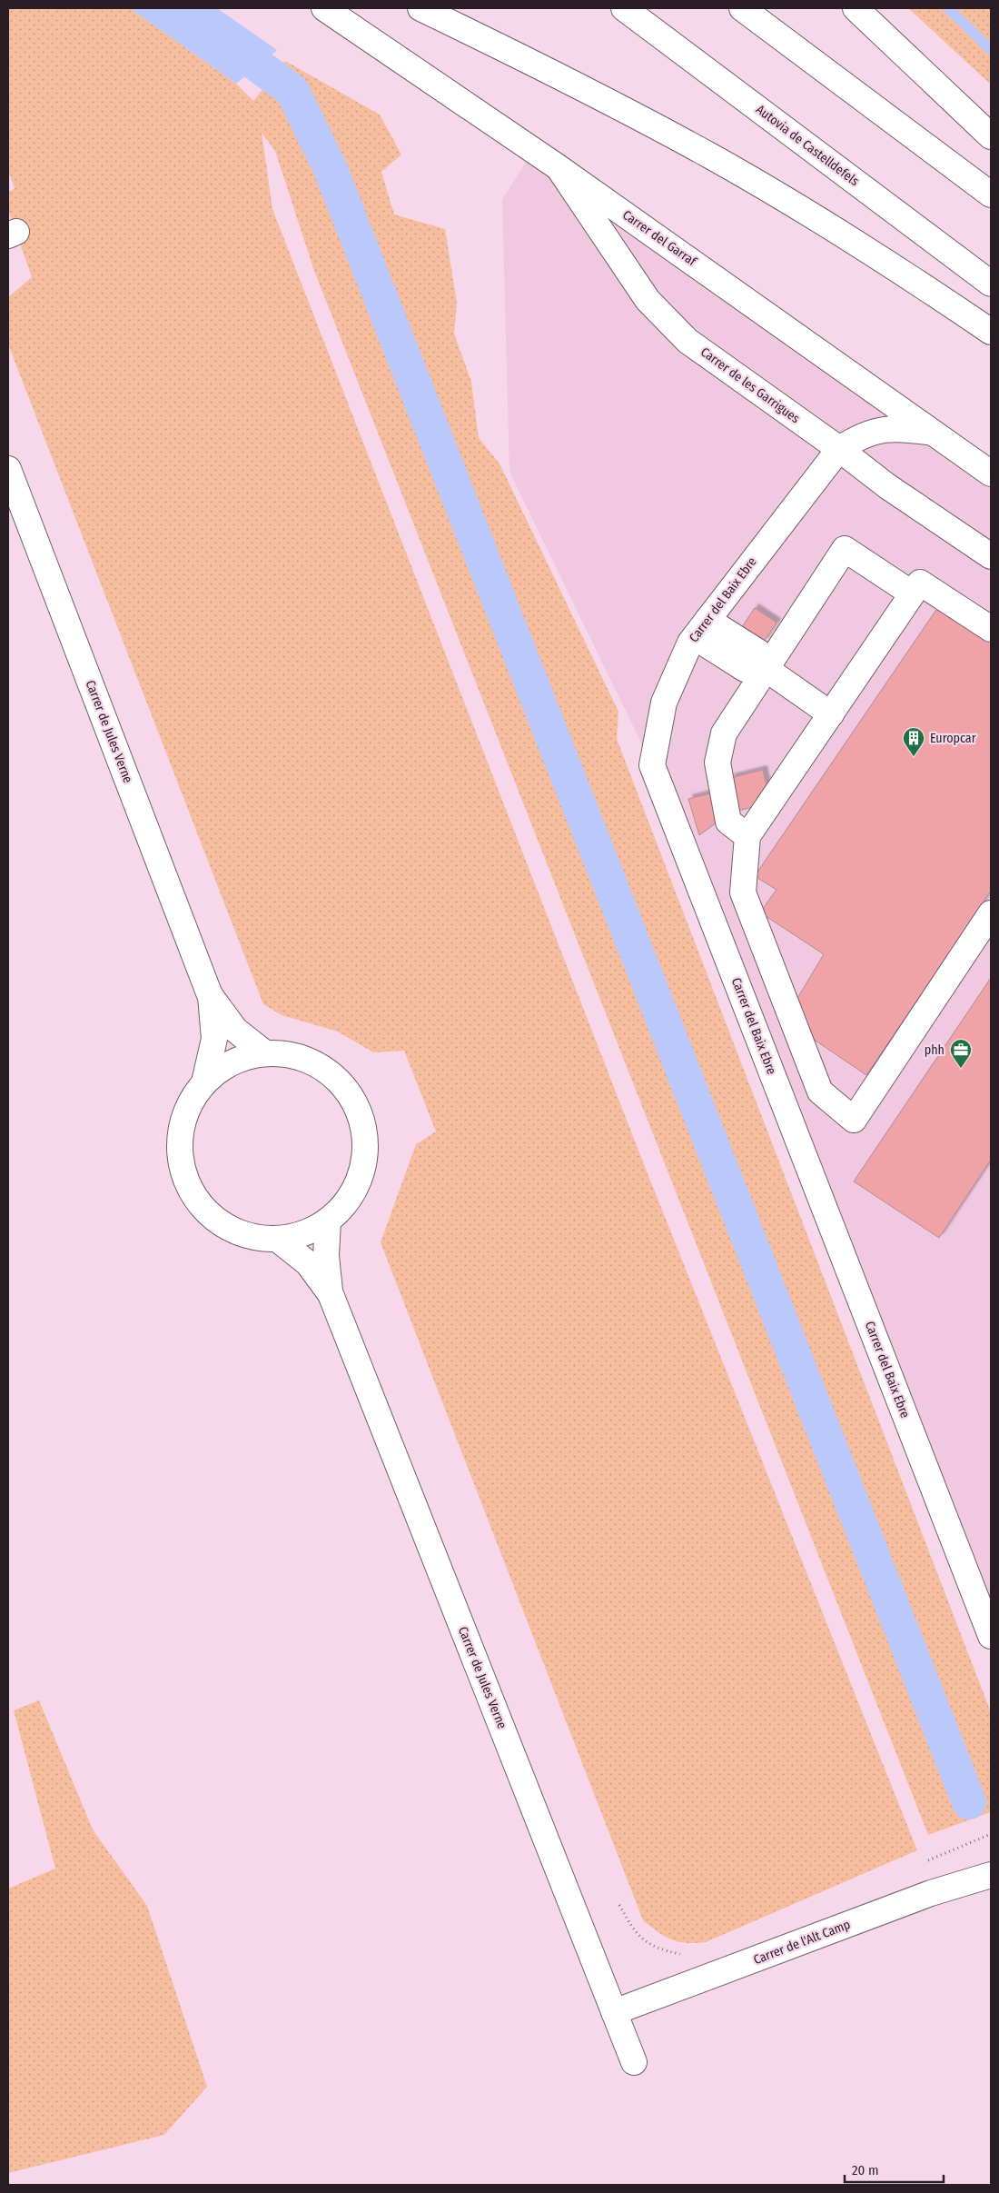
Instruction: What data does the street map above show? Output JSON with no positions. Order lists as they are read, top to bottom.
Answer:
{
  "streets": {
    "main road": [
      "Autovia de Castelldefels",
      "Carrer del Garraf",
      "Carrer de les Garrigues",
      "Carrer del Baix Ebre",
      "Carrer de Jules Verne",
      "Carrer de l'Alt Camp"
    ]
  },
  "crossings": [
    ["Carrer del Garraf", "Carrer de les Garrigues"],
    ["Carrer del Garraf", "Carrer del Baix Ebre"],
    ["Carrer de les Garrigues", "Carrer del Baix Ebre"],
    ["Carrer de Jules Verne", "Carrer de l'Alt Camp"]
  ],
  "places": {
    "building": ["Europcar"],
    "office": ["phh"]
  },
  "scale_bar": "20 m"
}
